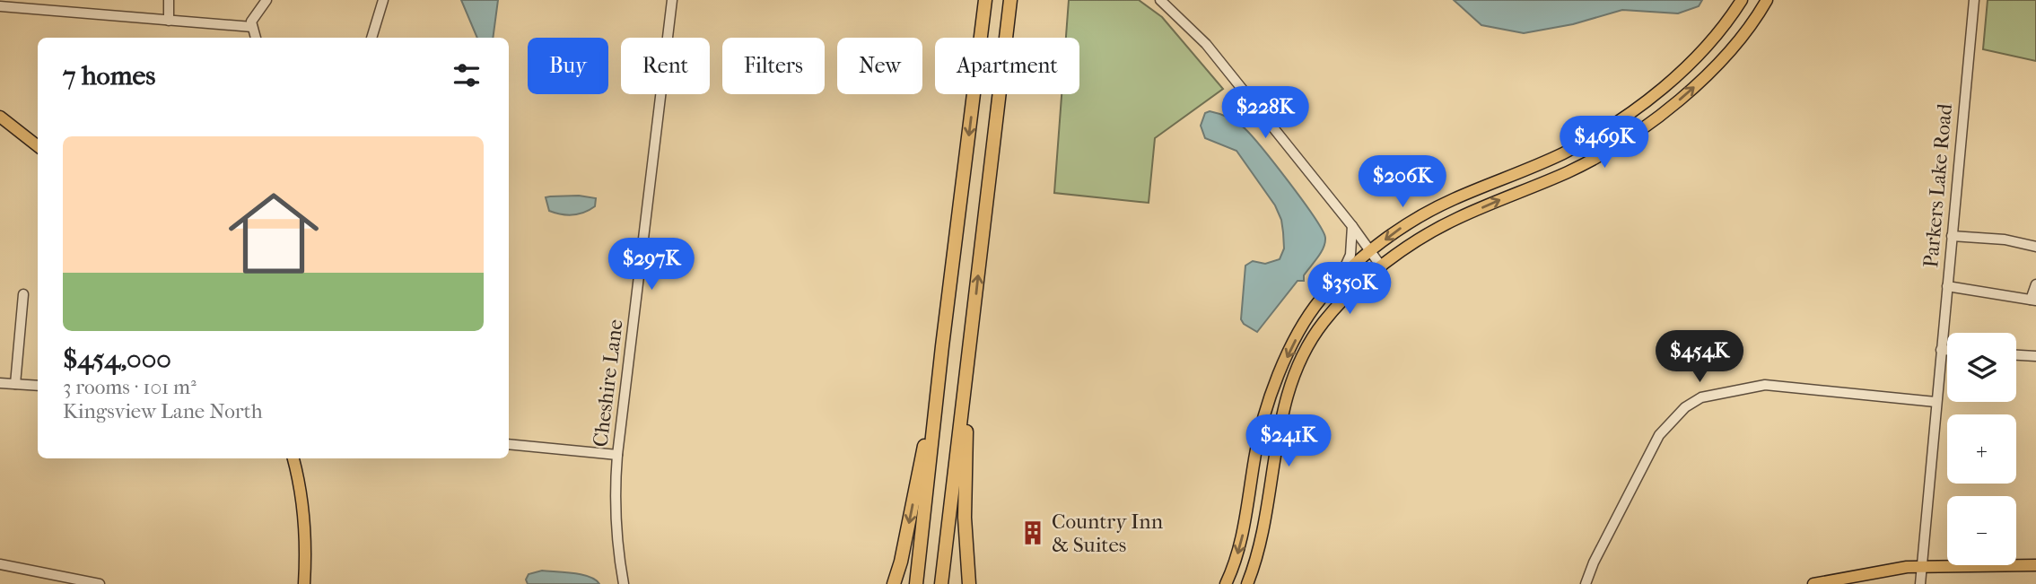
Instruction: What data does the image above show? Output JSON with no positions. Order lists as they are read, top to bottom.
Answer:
{
  "streets": {
    "street": ["Parkers Lake Road", "Cheshire Lane"]
  },
  "places": {
    "building": ["Country Inn & Suites"]
  },
  "page": {
    "chip": [
      "Buy",
      "Rent",
      "Filters",
      "New",
      "Apartment"
    ],
    "heading": "7 homes",
    "price": [
      "$228K",
      "$469K",
      "$206K",
      "$297K",
      "$350K",
      "$454K",
      "$241K"
    ],
    "list": [
      {
        "name": "$454,000",
        "note": "3 rooms · 101 m² · Kingsview Lane North"
      }
    ],
    "map_buttons": ["+", "−"]
  }
}
